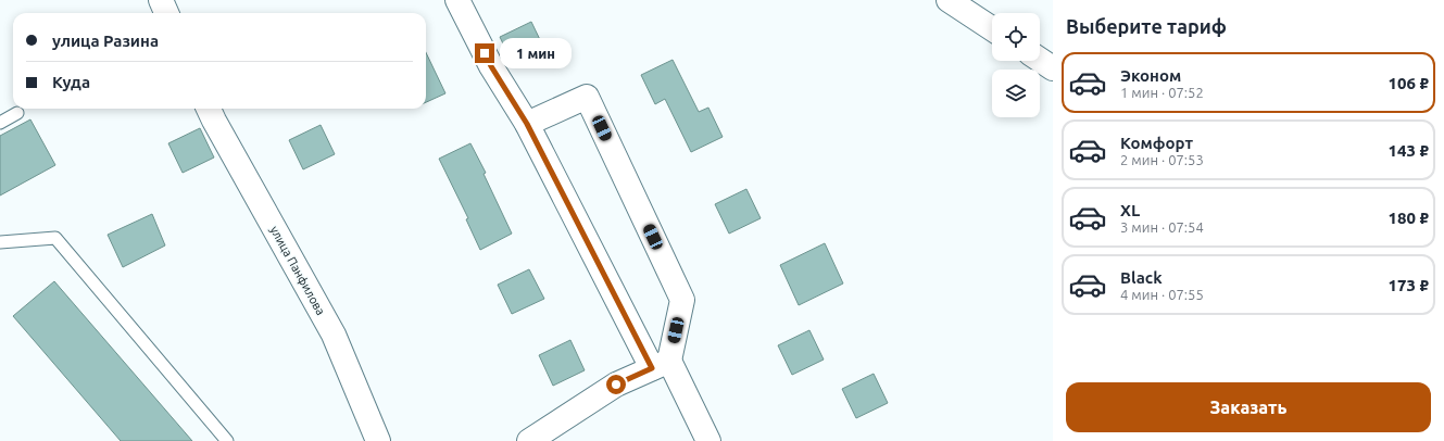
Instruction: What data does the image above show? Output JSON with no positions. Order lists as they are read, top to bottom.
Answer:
{
  "streets": {
    "street": ["улица Панфилова"]
  },
  "page": {
    "heading": "Выберите тариф",
    "banner": ["улица Разина", "Куда"],
    "bubble": "1 мин",
    "list": [
      {
        "name": "Эконом",
        "note": "1 мин · 07:52",
        "value": "106 ₽"
      },
      {
        "name": "Комфорт",
        "note": "2 мин · 07:53",
        "value": "143 ₽"
      },
      {
        "name": "XL",
        "note": "3 мин · 07:54",
        "value": "180 ₽"
      },
      {
        "name": "Black",
        "note": "4 мин · 07:55",
        "value": "173 ₽"
      }
    ],
    "buttons": "Заказать"
  }
}
